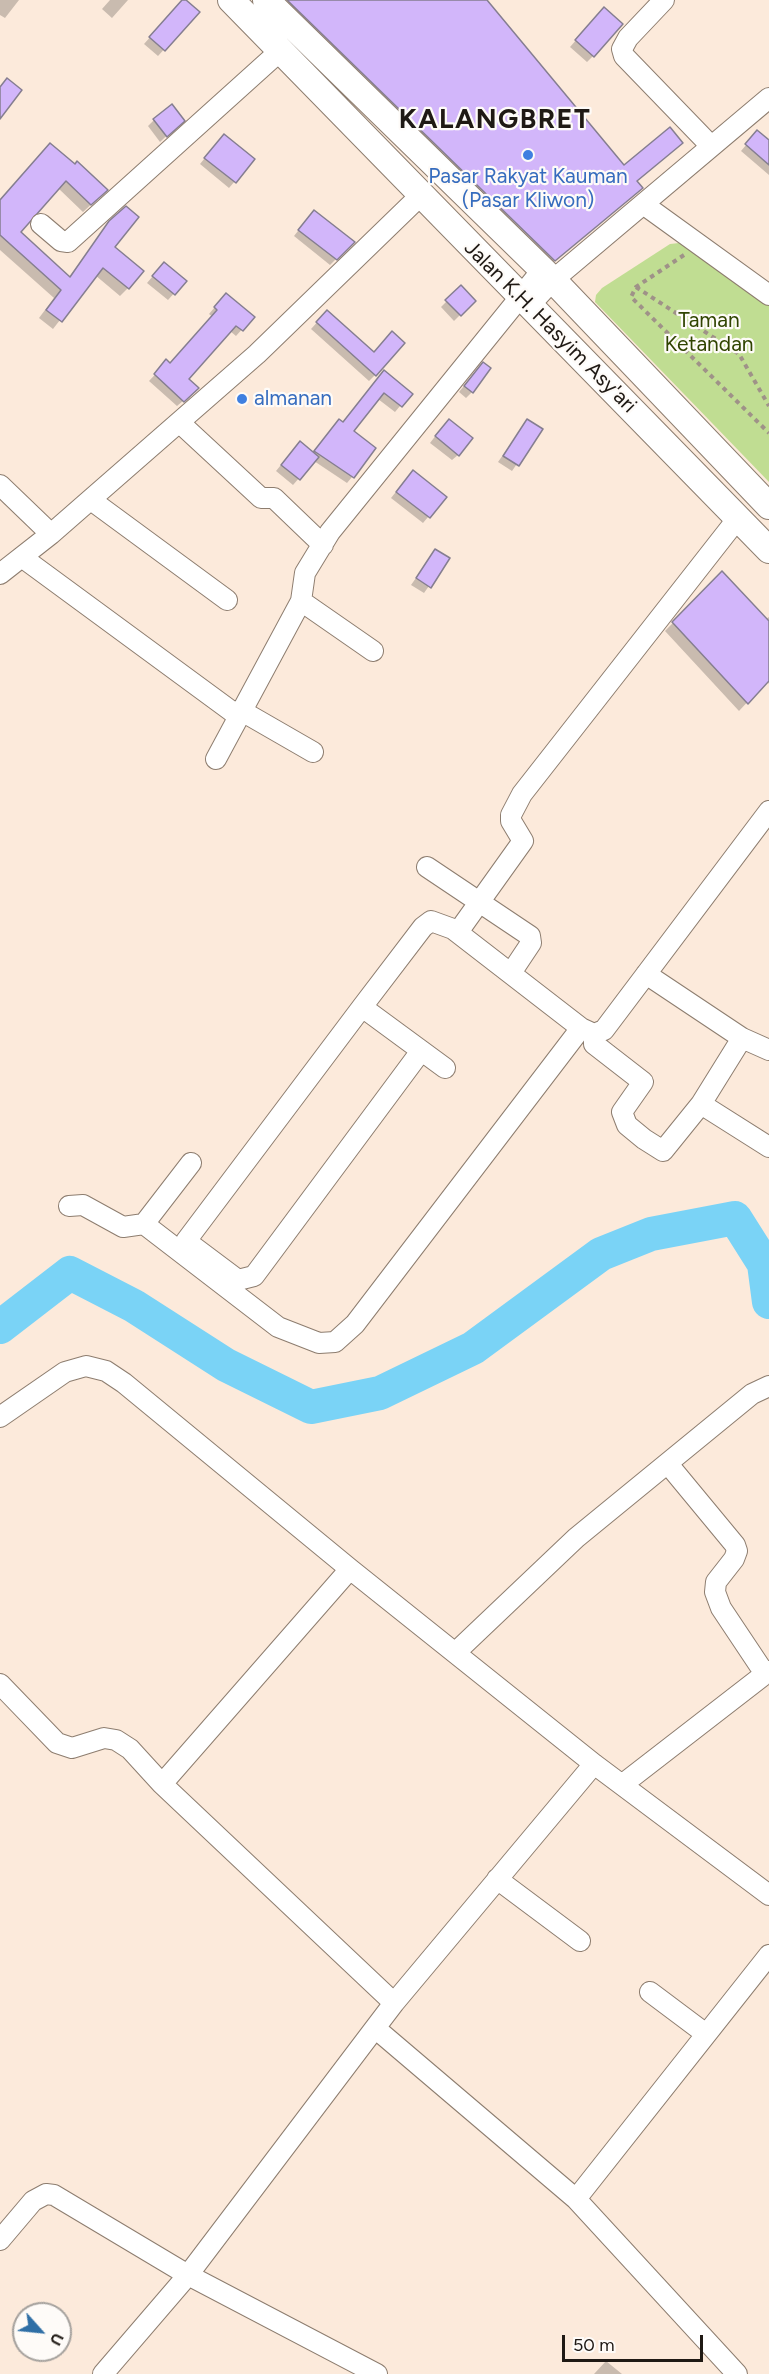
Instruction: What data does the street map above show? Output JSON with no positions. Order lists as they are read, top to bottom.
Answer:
{
  "streets": {
    "main road": ["Jalan K.H. Hasyim Asy'ari"]
  },
  "districts": ["KALANGBRET"],
  "parks": ["Taman Ketandan"],
  "places": ["Pasar Rakyat Kauman (Pasar Kliwon)", "almanan"],
  "scale_bar": "50 m",
  "north": "bottom right"
}
